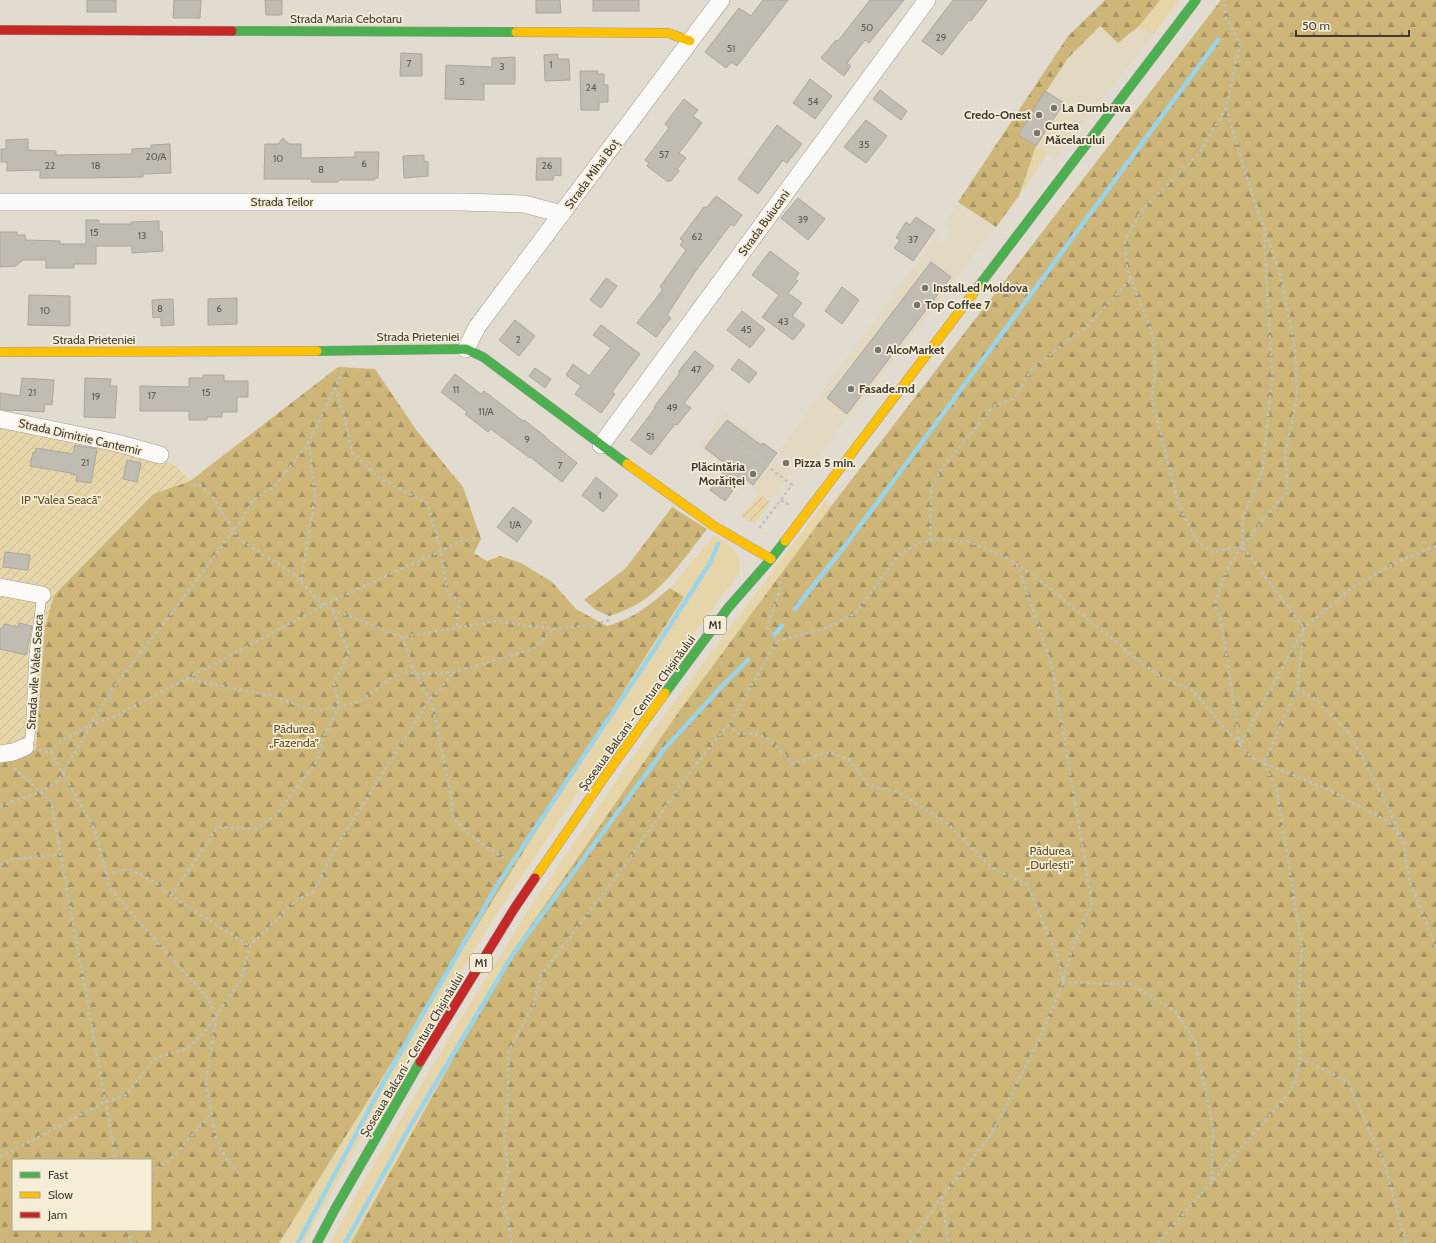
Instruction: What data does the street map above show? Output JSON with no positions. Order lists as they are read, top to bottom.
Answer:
{
  "streets": {
    "main road": [
      "Strada Maria Cebotaru",
      "Strada Prieteniei",
      "M1",
      "Șoseaua Balcani - Centura Chișinăului"
    ],
    "street": [
      "Strada Mihai Boț",
      "Strada Teilor",
      "Strada Buiucani",
      "Strada Dimitrie Cantemir"
    ],
    "lane": ["Strada vile Valea Seaca"]
  },
  "crossings": [
    ["Strada Maria Cebotaru", "Strada Mihai Boț"],
    ["Strada Mihai Boț", "Strada Teilor"],
    ["Strada Mihai Boț", "Strada Prieteniei"],
    ["Strada Buiucani", "Strada Prieteniei"],
    ["Strada Prieteniei", "Șoseaua Balcani - Centura Chișinăului"]
  ],
  "parks": ["IP \"Valea Seacă\"", "Pădurea „Fazenda”", "Pădurea „Durlești”"],
  "places": [
    "La Dumbrava",
    "Credo-Onest",
    "Curtea Măcelarului",
    "InstalLed Moldova",
    "Top Coffee 7",
    "AlcoMarket",
    "Fasade.md",
    "Pizza 5 min.",
    "Plăcintăria Morăriței"
  ],
  "house_numbers": [
    "50",
    "29",
    "51",
    "7",
    "1",
    "3",
    "5",
    "24",
    "54",
    "35",
    "57",
    "20/A",
    "10",
    "6",
    "22",
    "18",
    "26",
    "8",
    "39",
    "15",
    "13",
    "62",
    "37",
    "8",
    "6",
    "10",
    "43",
    "45",
    "2",
    "47",
    "11",
    "21",
    "15",
    "17",
    "19",
    "49",
    "11/A",
    "51",
    "9",
    "21",
    "7",
    "1",
    "1/A"
  ],
  "legend": ["Fast", "Slow", "Jam"],
  "scale_bar": "50 m"
}
